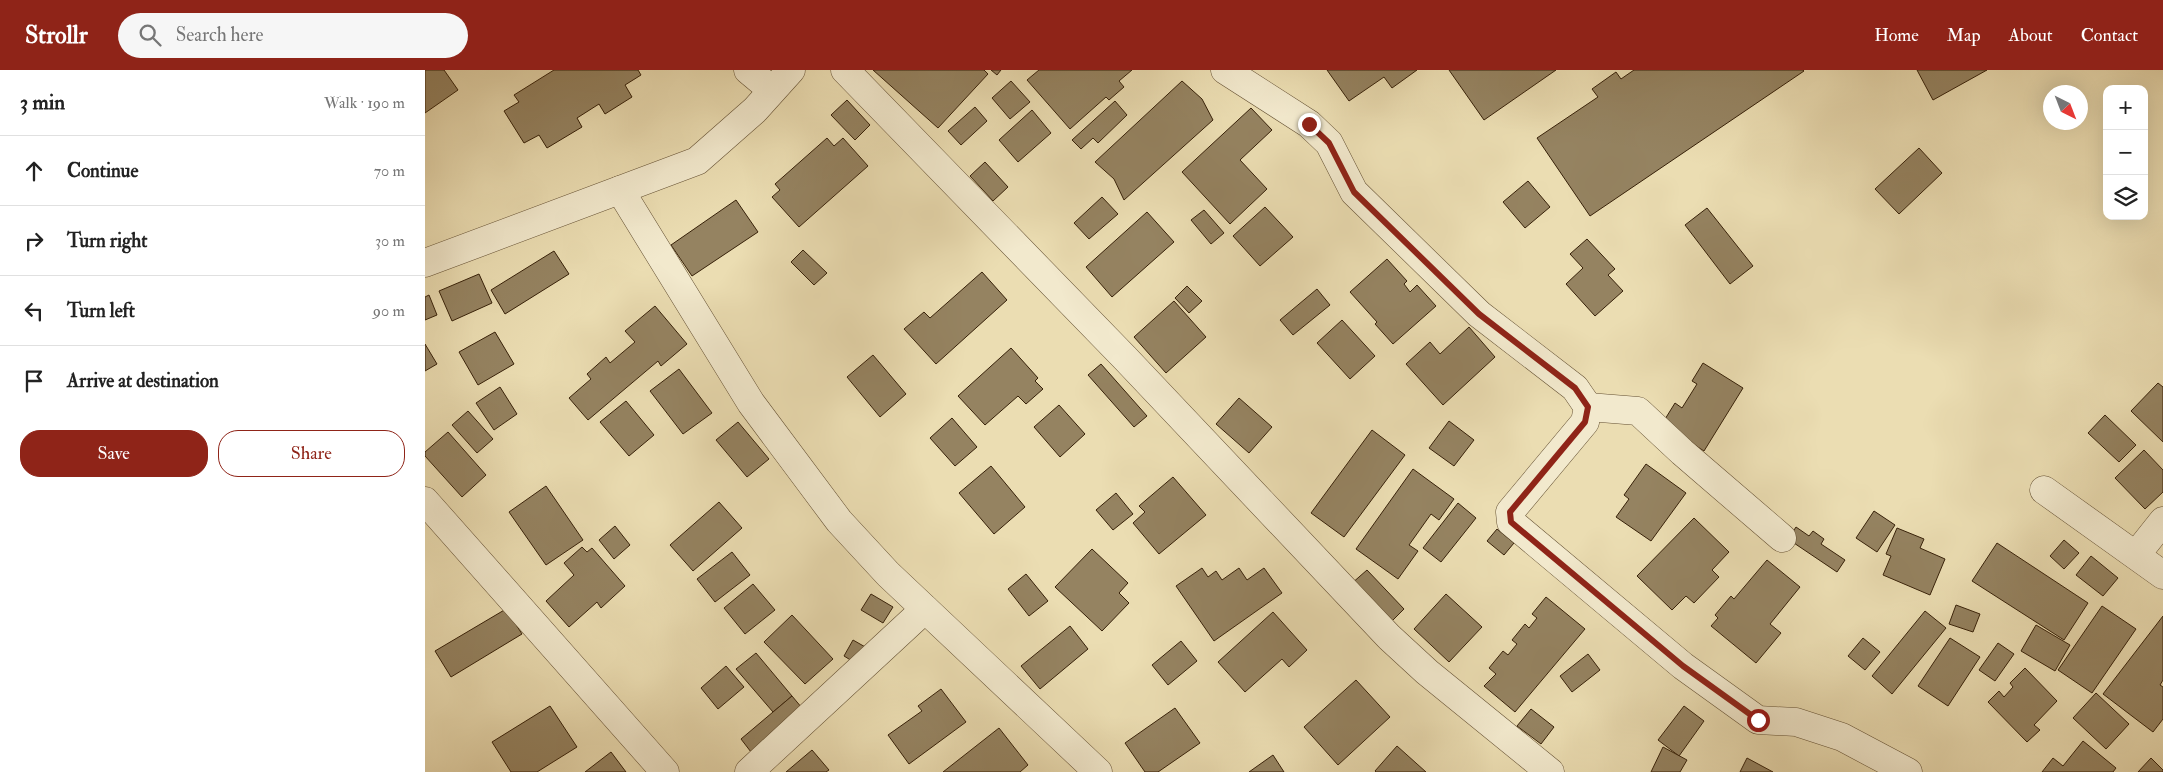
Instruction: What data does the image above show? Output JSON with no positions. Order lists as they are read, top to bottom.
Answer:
{
  "north": "bottom right",
  "page": {
    "header": "Strollr",
    "search": "Search here",
    "nav": [
      "Home",
      "Map",
      "About",
      "Contact"
    ],
    "heading": ["3 min", "Walk · 190 m"],
    "map_buttons": ["+", "−"],
    "list": [
      ["Continue", "70 m"],
      ["Turn right", "30 m"],
      ["Turn left", "90 m"],
      "Arrive at destination"
    ],
    "buttons": ["Save", "Share"]
  }
}
